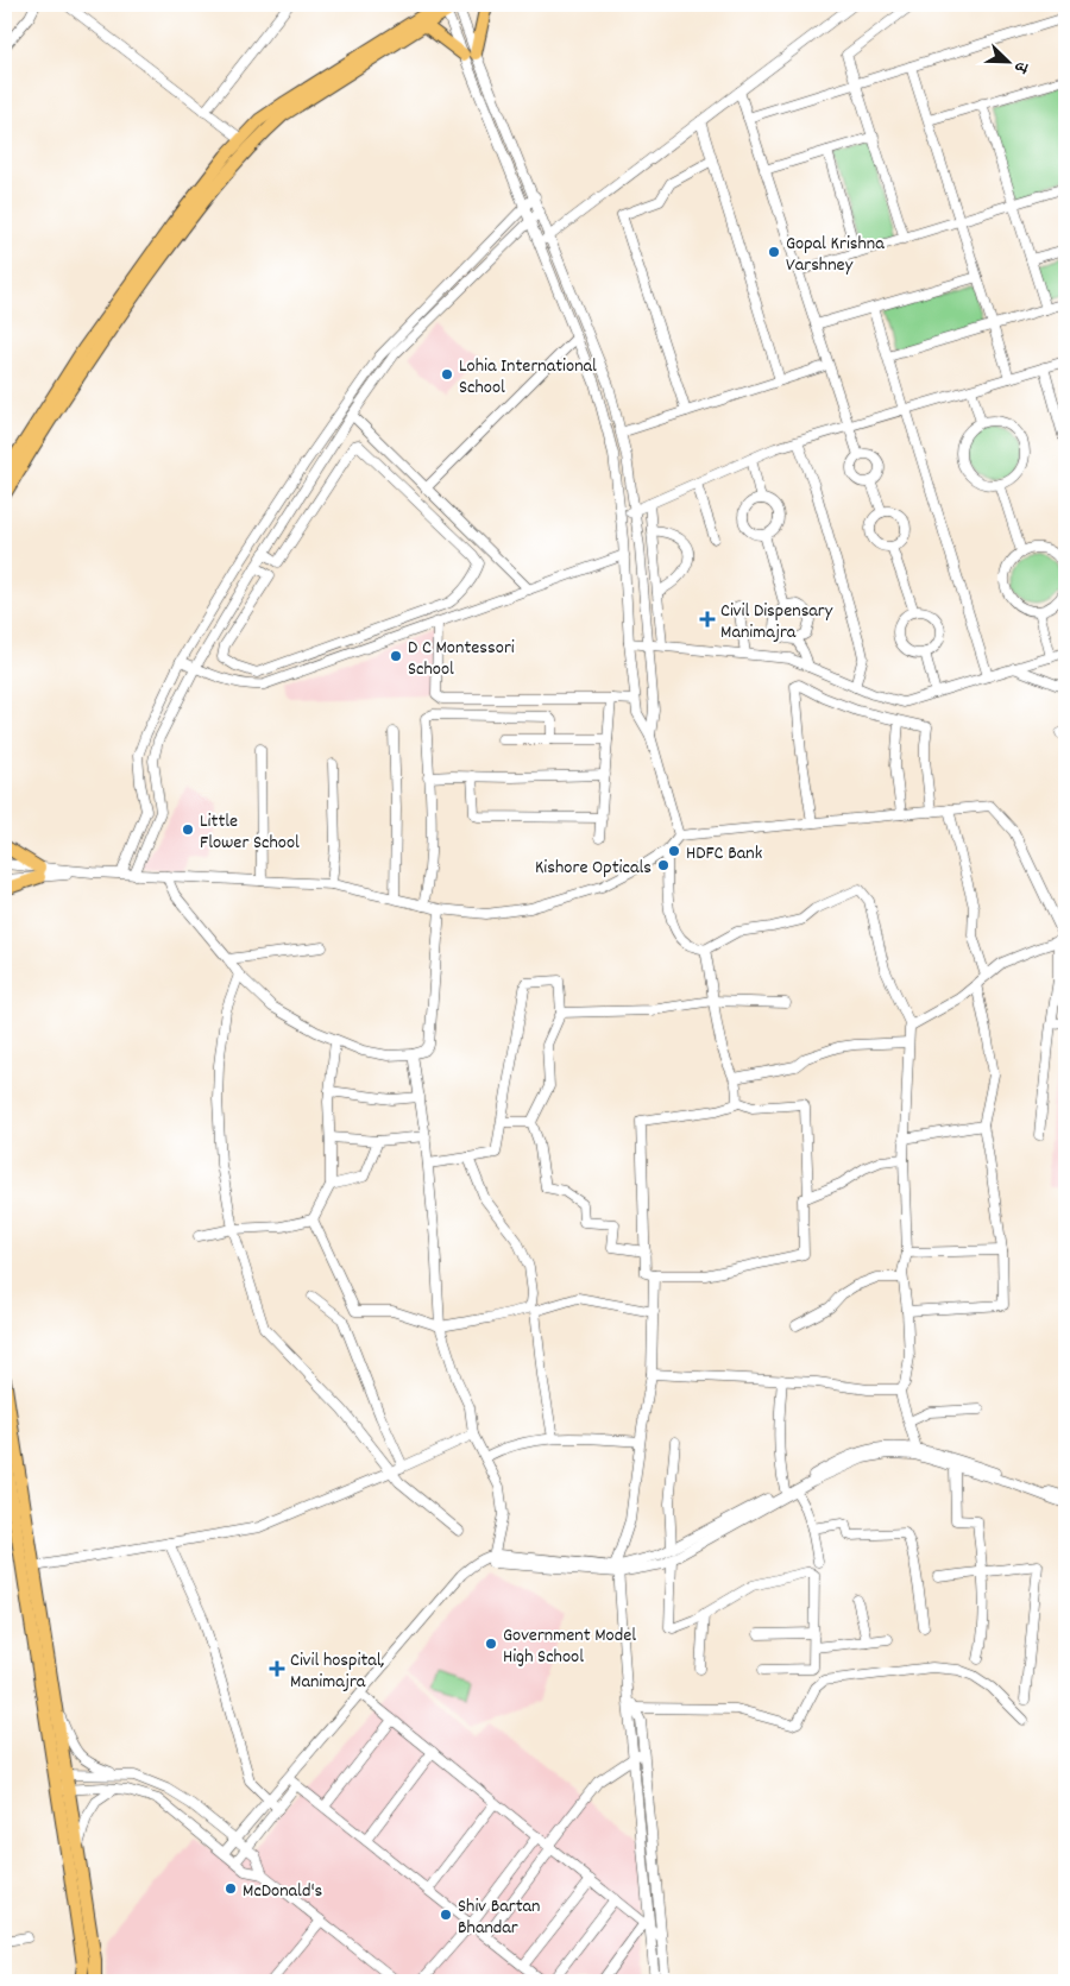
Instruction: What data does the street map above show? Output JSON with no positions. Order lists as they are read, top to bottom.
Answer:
{
  "places": {
    "other": [
      "Gopal Krishna Varshney",
      "Lohia International School",
      "D C Montessori School",
      "Little Flower School",
      "HDFC Bank",
      "Kishore Opticals",
      "Government Model High School",
      "McDonald's",
      "Shiv Bartan Bhandar"
    ],
    "health": ["Civil Dispensary Manimajra", "Civil hospital, Manimajra"]
  },
  "north": "bottom right"
}
